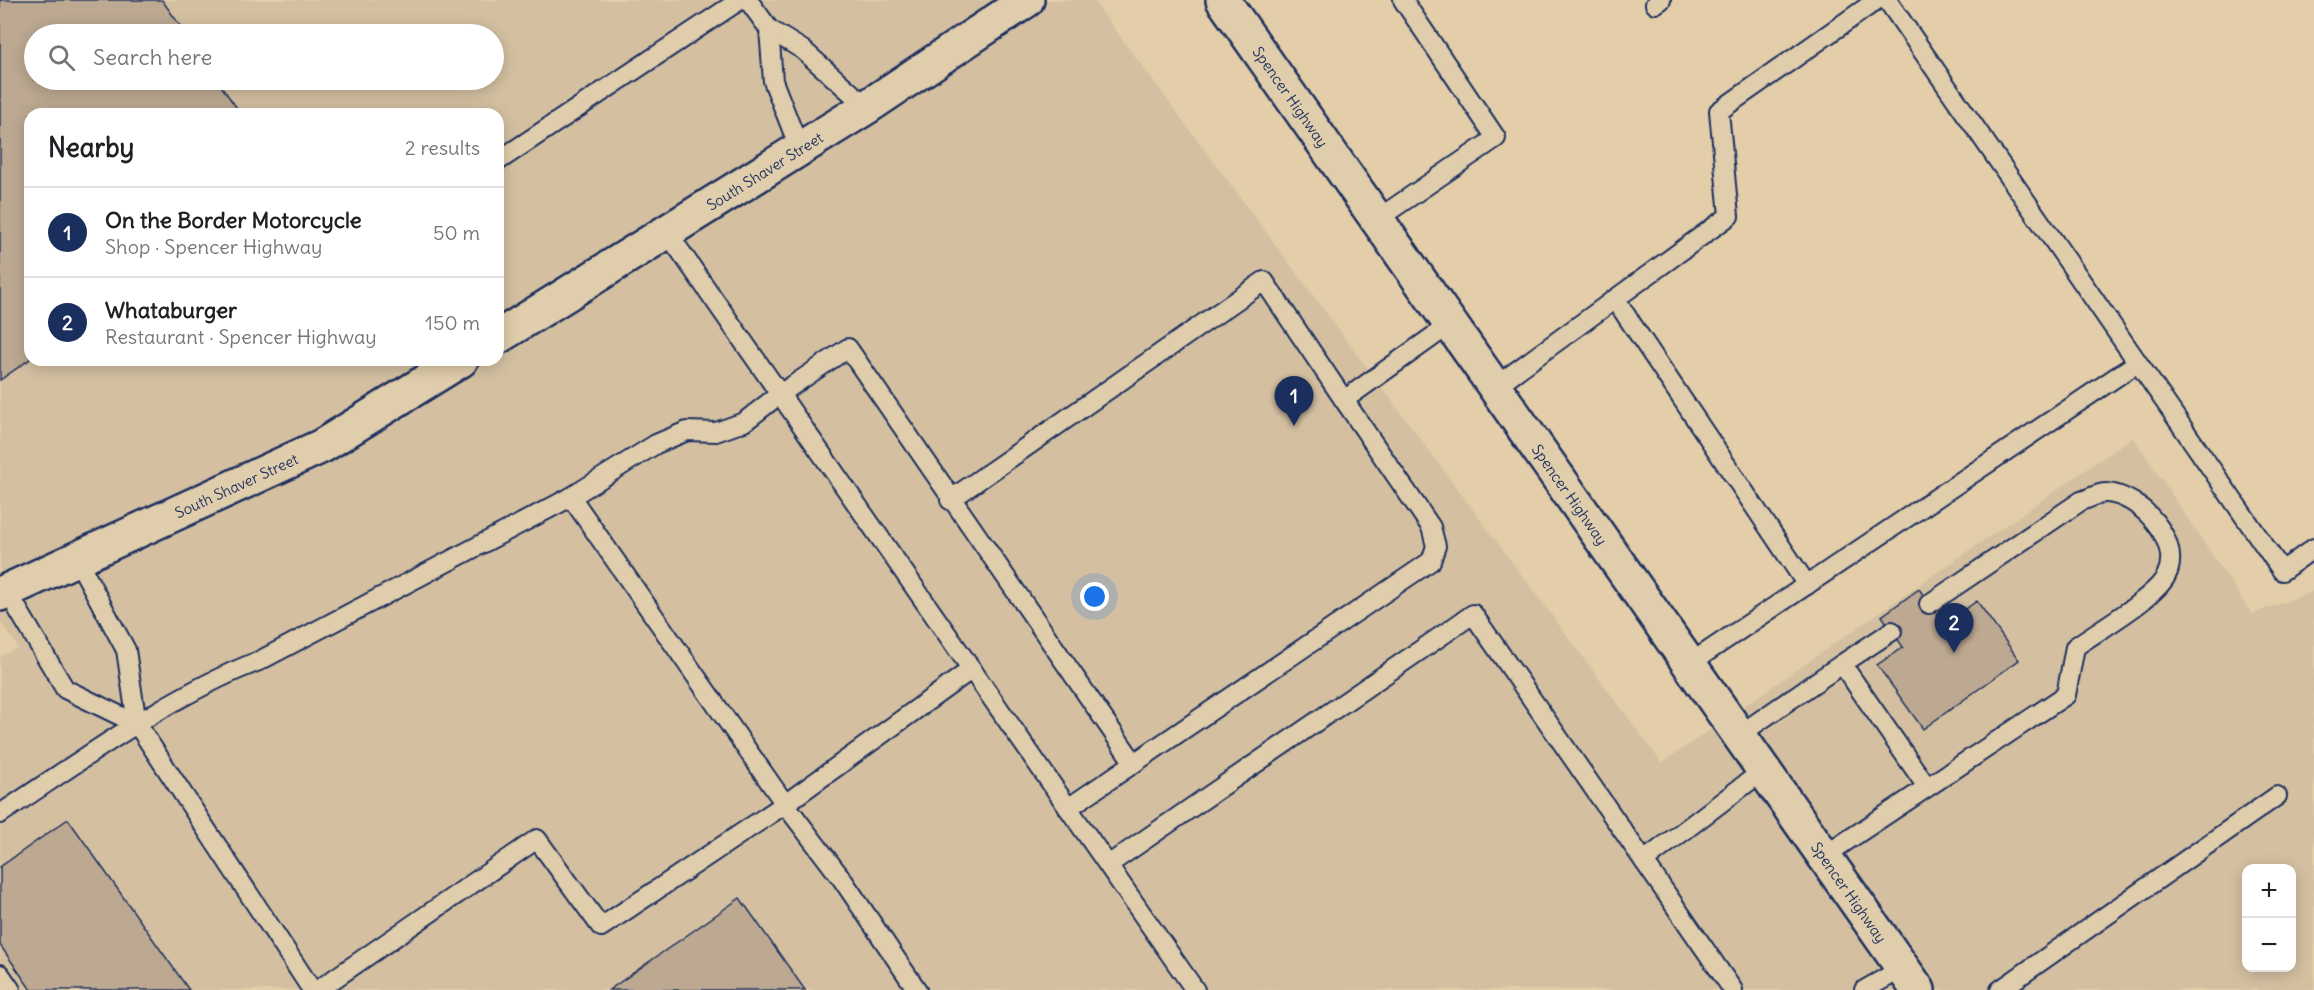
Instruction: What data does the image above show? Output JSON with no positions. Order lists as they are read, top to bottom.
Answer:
{
  "streets": {
    "main road": ["Spencer Highway", "South Shaver Street"]
  },
  "page": {
    "search": "Search here",
    "heading": ["Nearby", "2 results"],
    "list": [
      {
        "mark": "1",
        "name": "On the Border Motorcycle",
        "note": "Shop · Spencer Highway",
        "value": "50 m"
      },
      {
        "mark": "2",
        "name": "Whataburger",
        "note": "Restaurant · Spencer Highway",
        "value": "150 m"
      }
    ],
    "pins": ["1", "2"],
    "map_buttons": ["+", "−"]
  }
}
